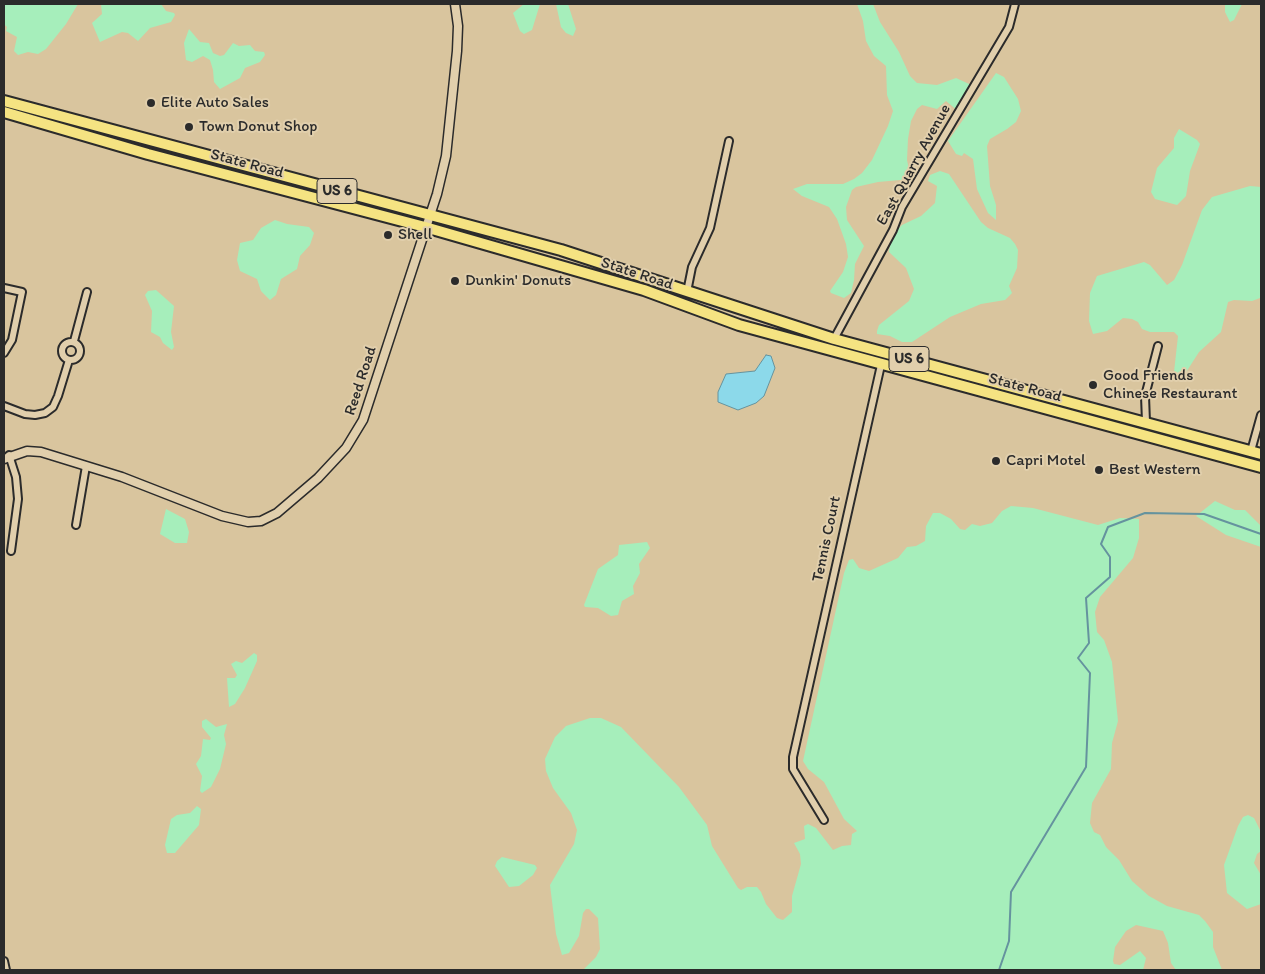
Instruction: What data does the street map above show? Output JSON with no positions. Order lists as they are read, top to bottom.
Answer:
{
  "streets": {
    "main road": ["State Road", "US 6"],
    "street": ["East Quarry Avenue", "Reed Road", "Tennis Court"]
  },
  "crossings": [
    ["State Road", "East Quarry Avenue"],
    ["State Road", "Reed Road"],
    ["State Road", "Tennis Court"]
  ],
  "places": [
    "Elite Auto Sales",
    "Town Donut Shop",
    "Shell",
    "Dunkin' Donuts",
    "Good Friends Chinese Restaurant",
    "Capri Motel",
    "Best Western"
  ]
}
